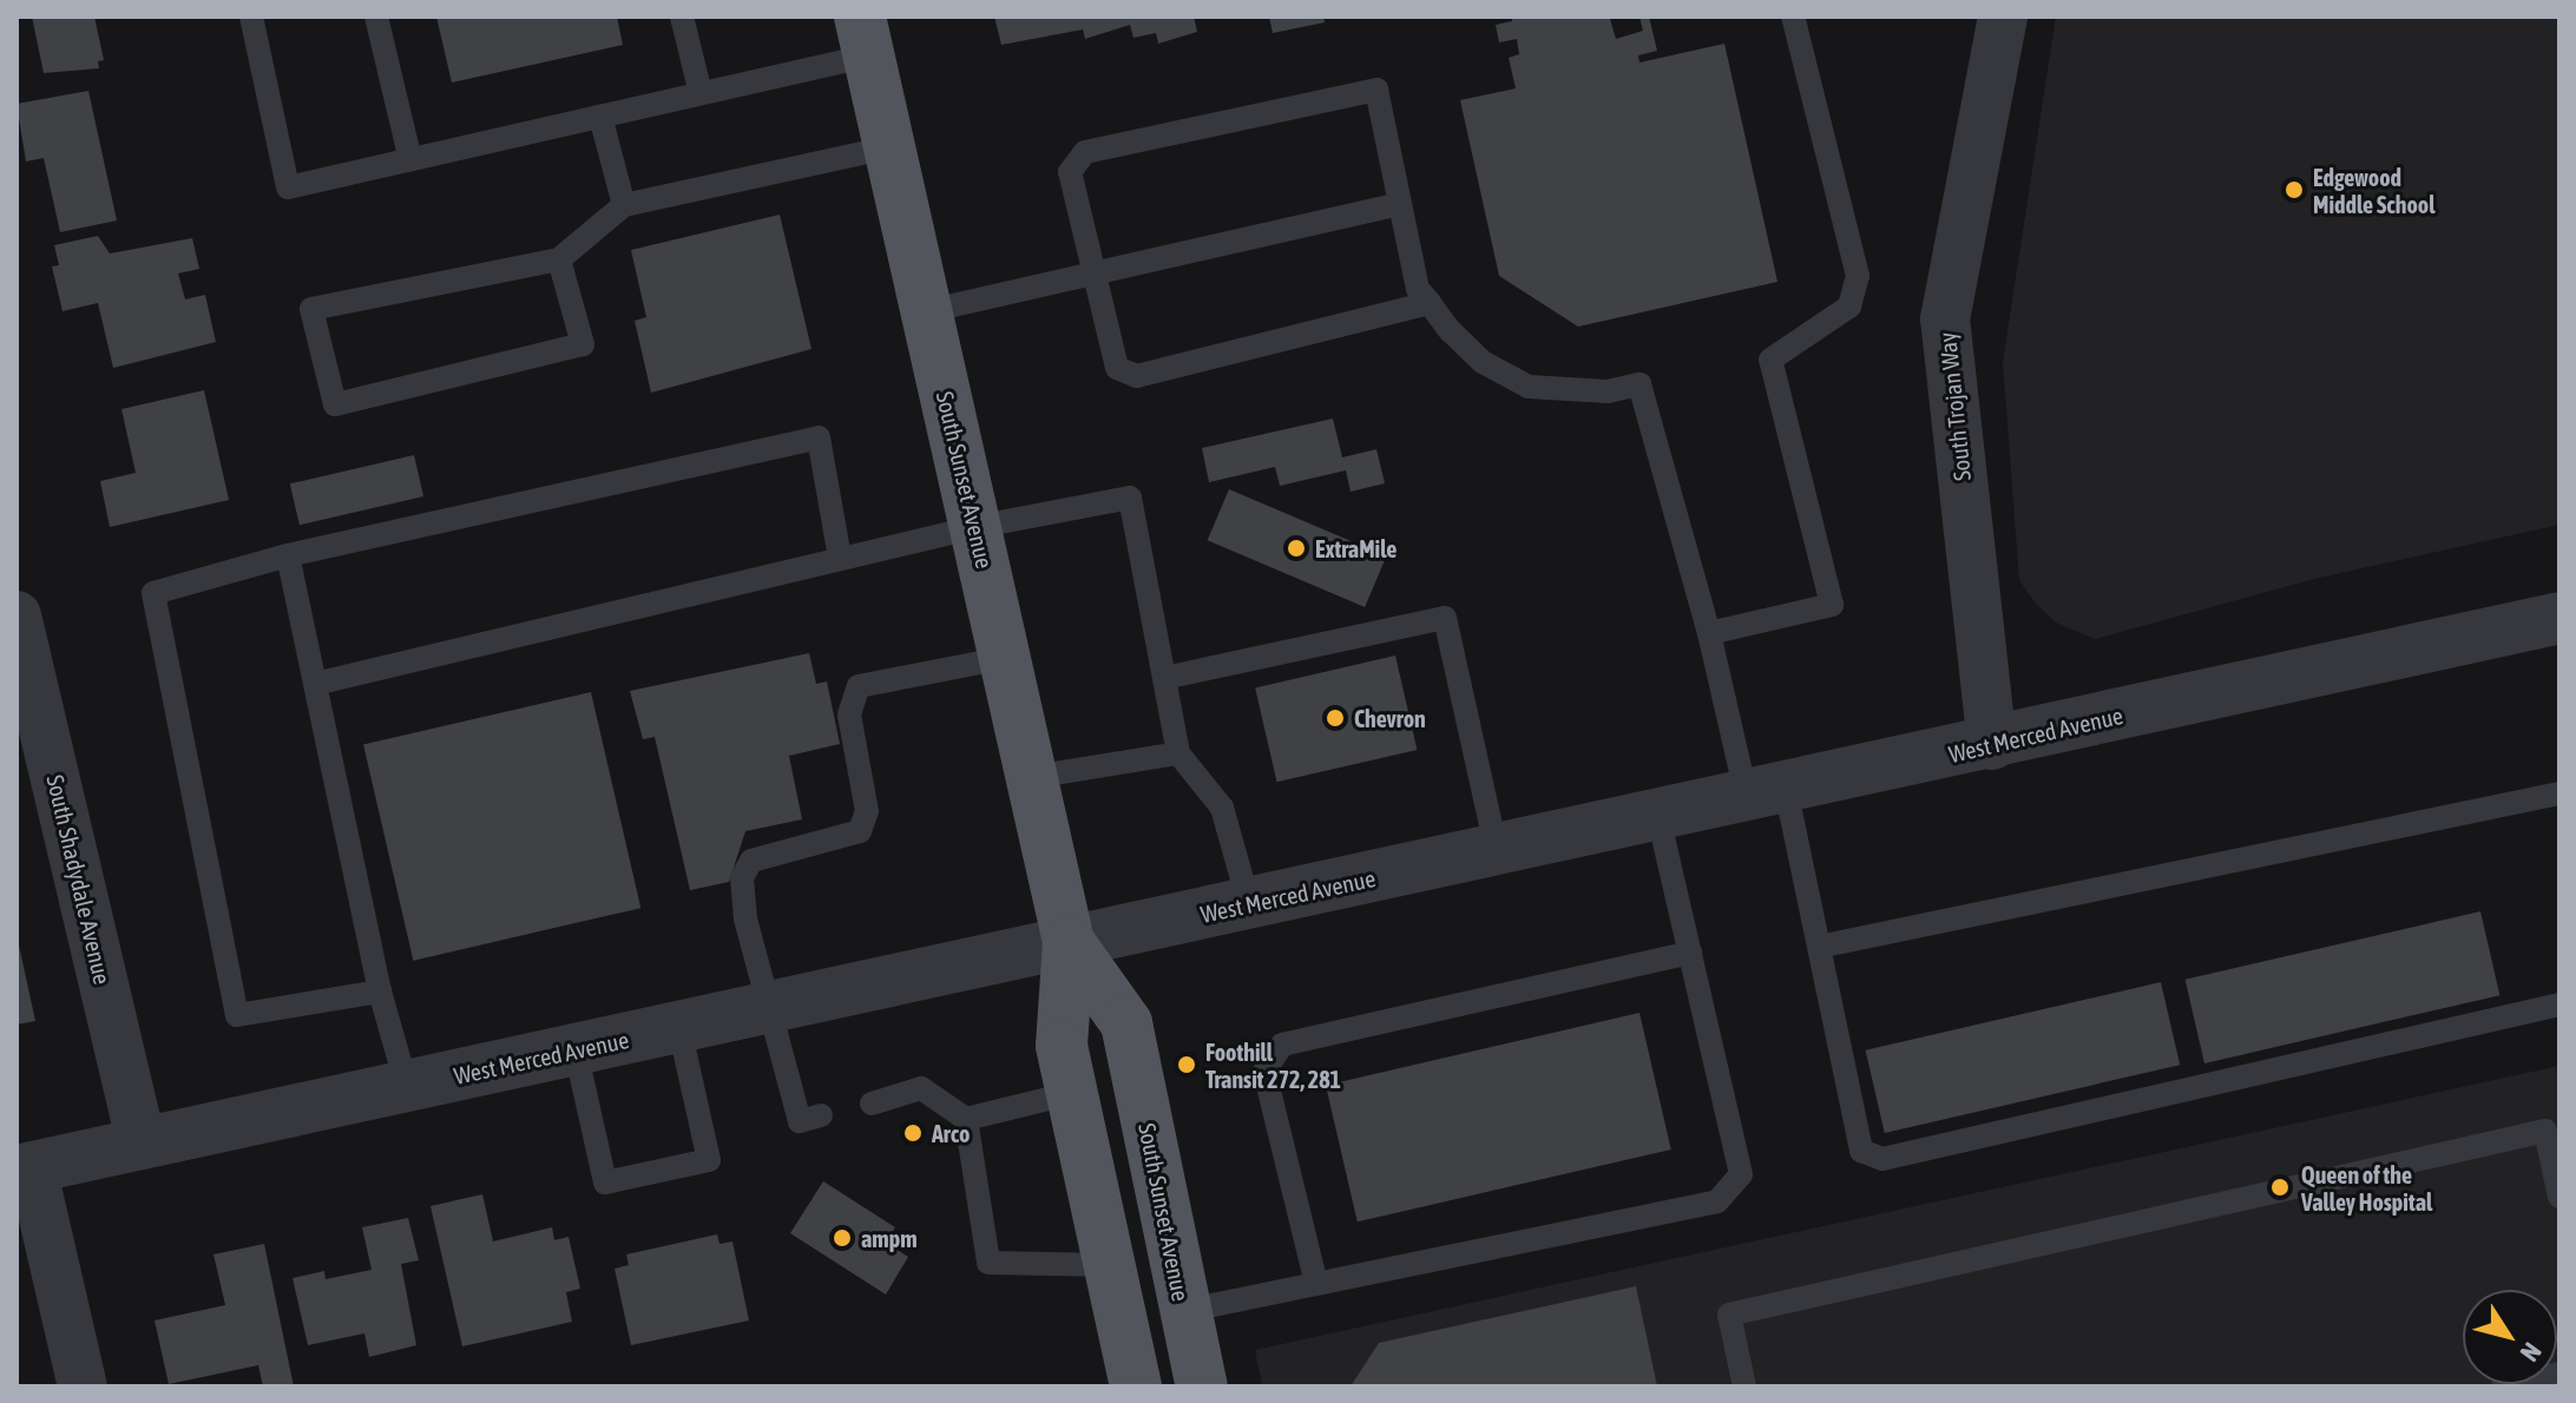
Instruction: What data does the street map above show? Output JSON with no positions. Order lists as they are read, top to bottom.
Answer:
{
  "streets": {
    "main road": ["South Sunset Avenue"],
    "street": ["South Trojan Way", "West Merced Avenue", "South Shadydale Avenue"]
  },
  "crossings": [
    ["South Trojan Way", "West Merced Avenue"],
    ["South Sunset Avenue", "West Merced Avenue"],
    ["West Merced Avenue", "South Shadydale Avenue"]
  ],
  "places": [
    "Edgewood Middle School",
    "ExtraMile",
    "Chevron",
    "Foothill Transit 272, 281",
    "Arco",
    "Queen of the Valley Hospital",
    "ampm"
  ],
  "north": "bottom right"
}
